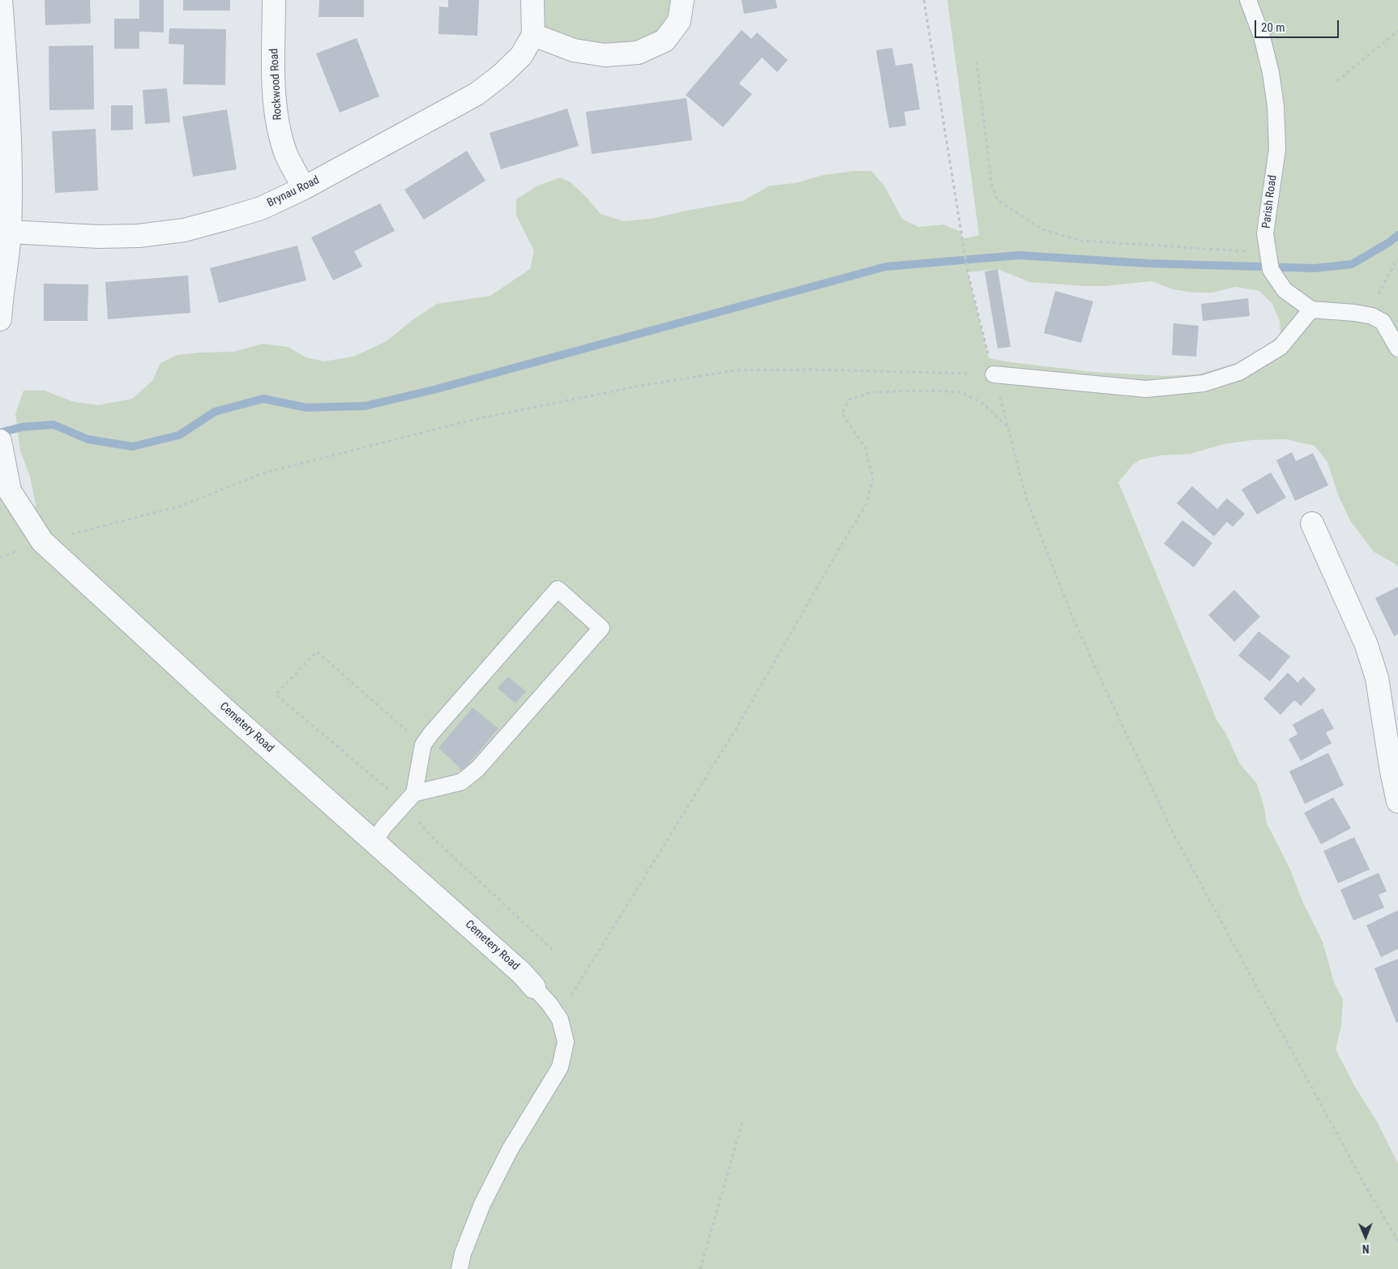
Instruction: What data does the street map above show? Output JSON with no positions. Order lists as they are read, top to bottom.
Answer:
{
  "streets": {
    "street": ["Rockwood Road", "Brynau Road", "Cemetery Road"],
    "lane": ["Parish Road"]
  },
  "crossings": [
    ["Rockwood Road", "Brynau Road"]
  ],
  "scale_bar": "20 m",
  "north": "bottom"
}
